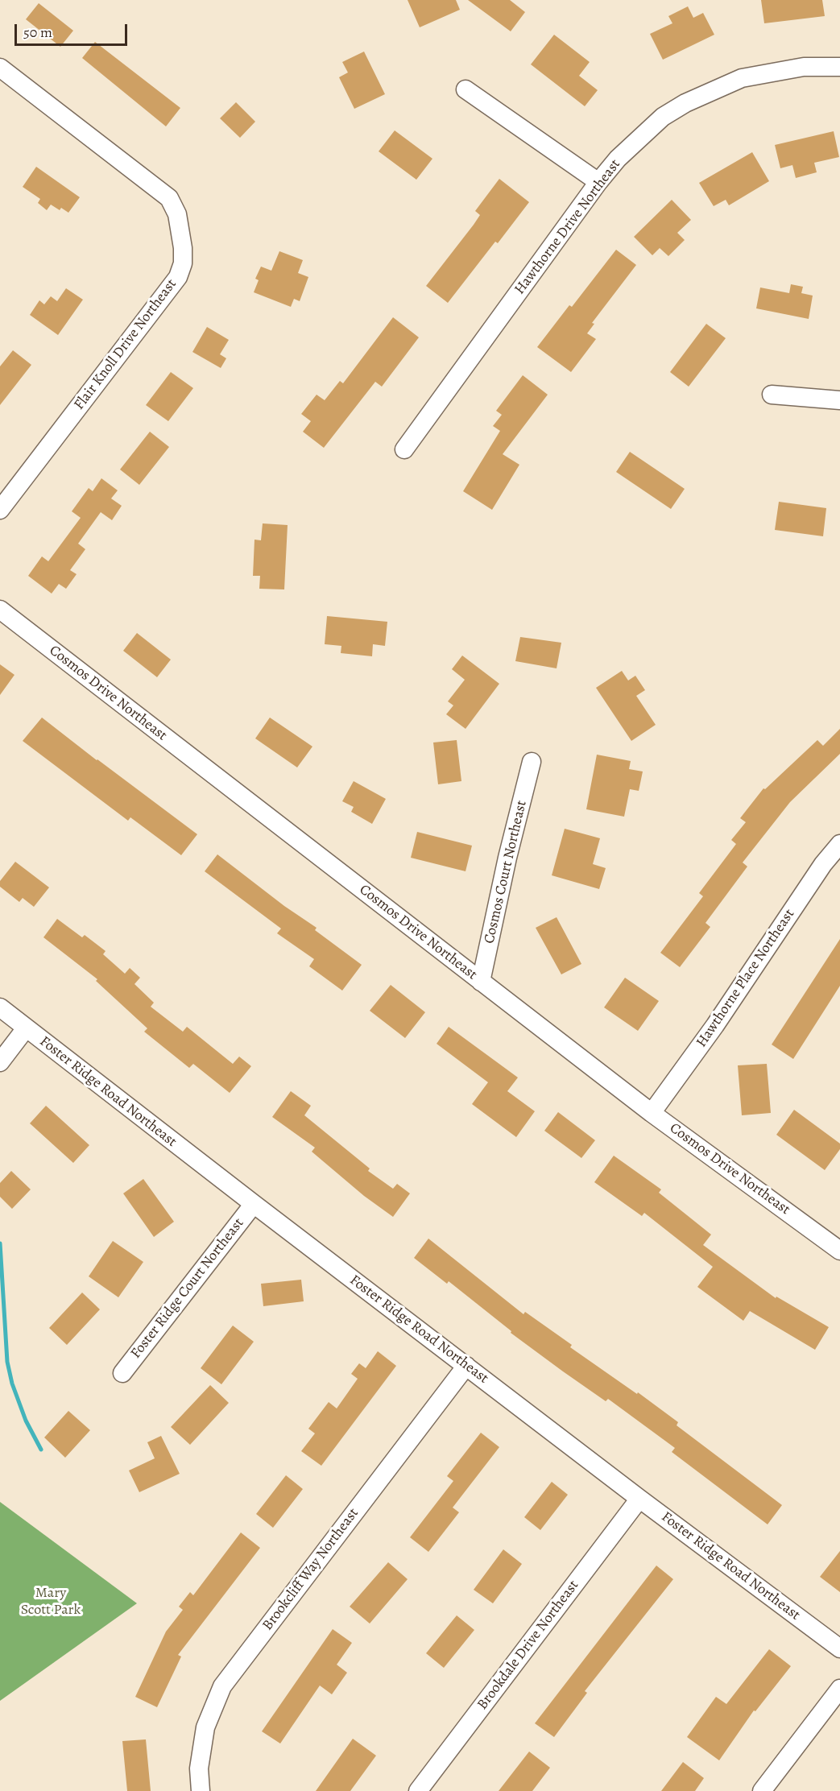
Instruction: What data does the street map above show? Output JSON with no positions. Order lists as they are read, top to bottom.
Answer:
{
  "streets": {
    "street": [
      "Hawthorne Drive Northeast",
      "Flair Knoll Drive Northeast",
      "Cosmos Drive Northeast",
      "Cosmos Court Northeast",
      "Hawthorne Place Northeast",
      "Foster Ridge Road Northeast",
      "Foster Ridge Court Northeast",
      "Brookcliff Way Northeast",
      "Brookdale Drive Northeast"
    ]
  },
  "crossings": [
    ["Cosmos Drive Northeast", "Cosmos Court Northeast"],
    ["Cosmos Drive Northeast", "Hawthorne Place Northeast"],
    ["Foster Ridge Road Northeast", "Foster Ridge Court Northeast"],
    ["Foster Ridge Road Northeast", "Brookcliff Way Northeast"],
    ["Foster Ridge Road Northeast", "Brookdale Drive Northeast"]
  ],
  "parks": ["Mary Scott Park"],
  "scale_bar": "50 m"
}
